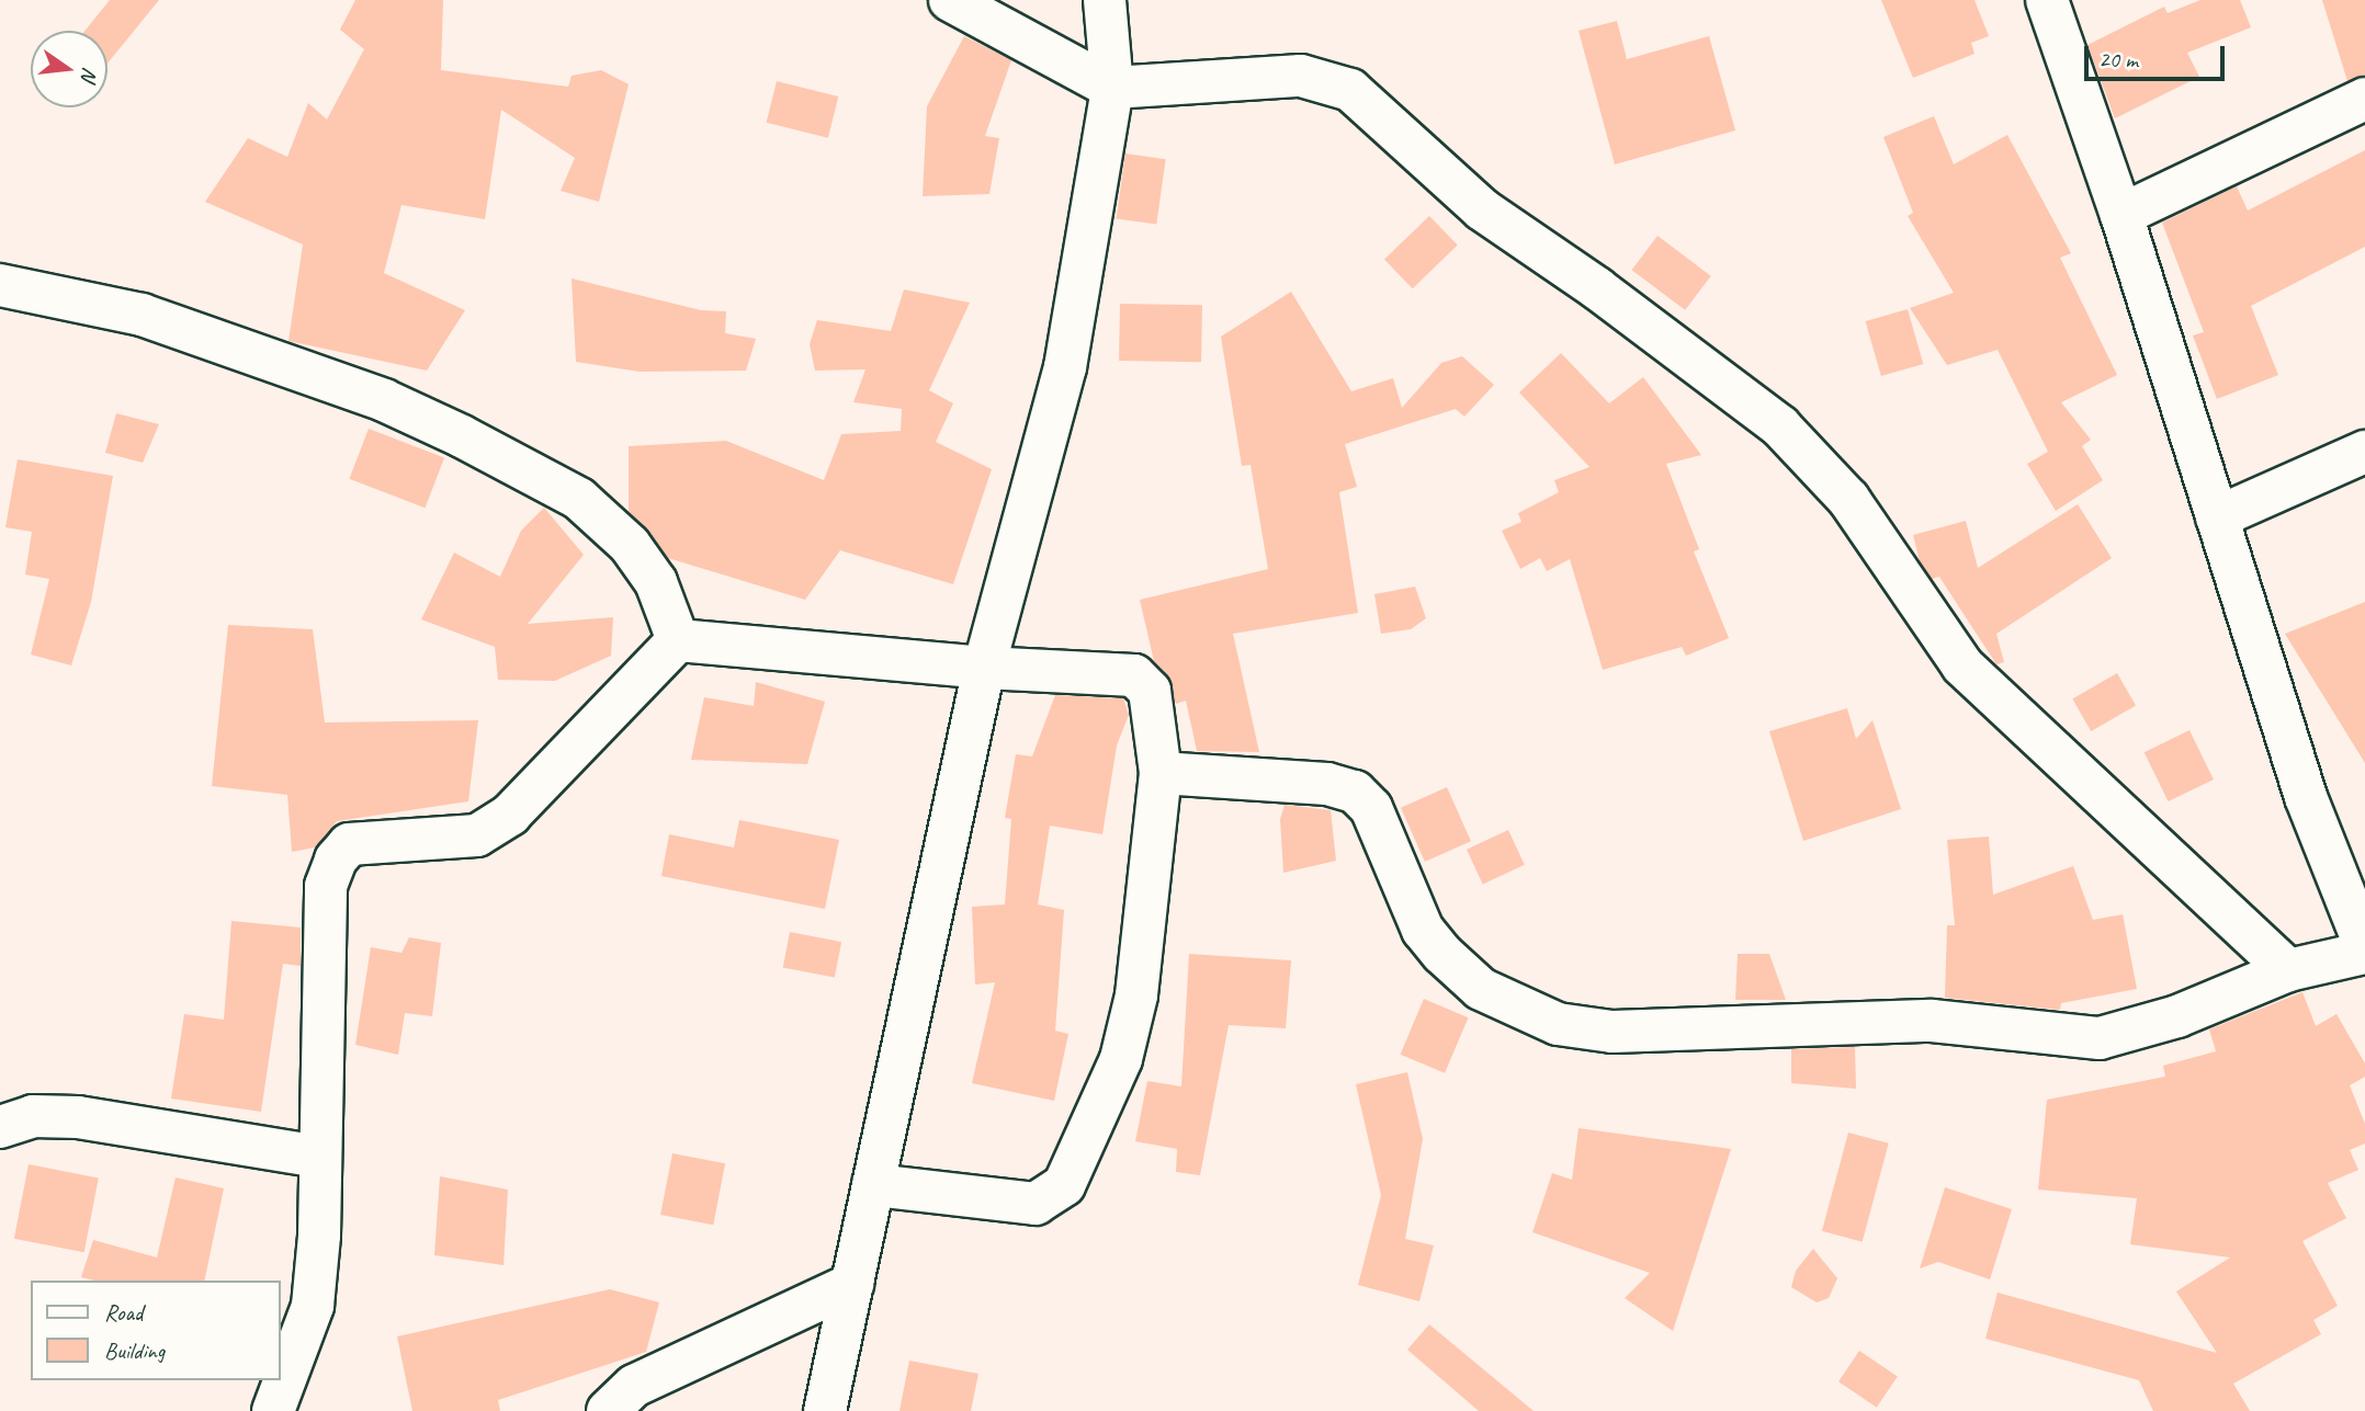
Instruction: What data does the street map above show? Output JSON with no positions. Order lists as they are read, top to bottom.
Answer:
{
  "legend": ["Road", "Building"],
  "scale_bar": "20 m",
  "north": "right"
}
